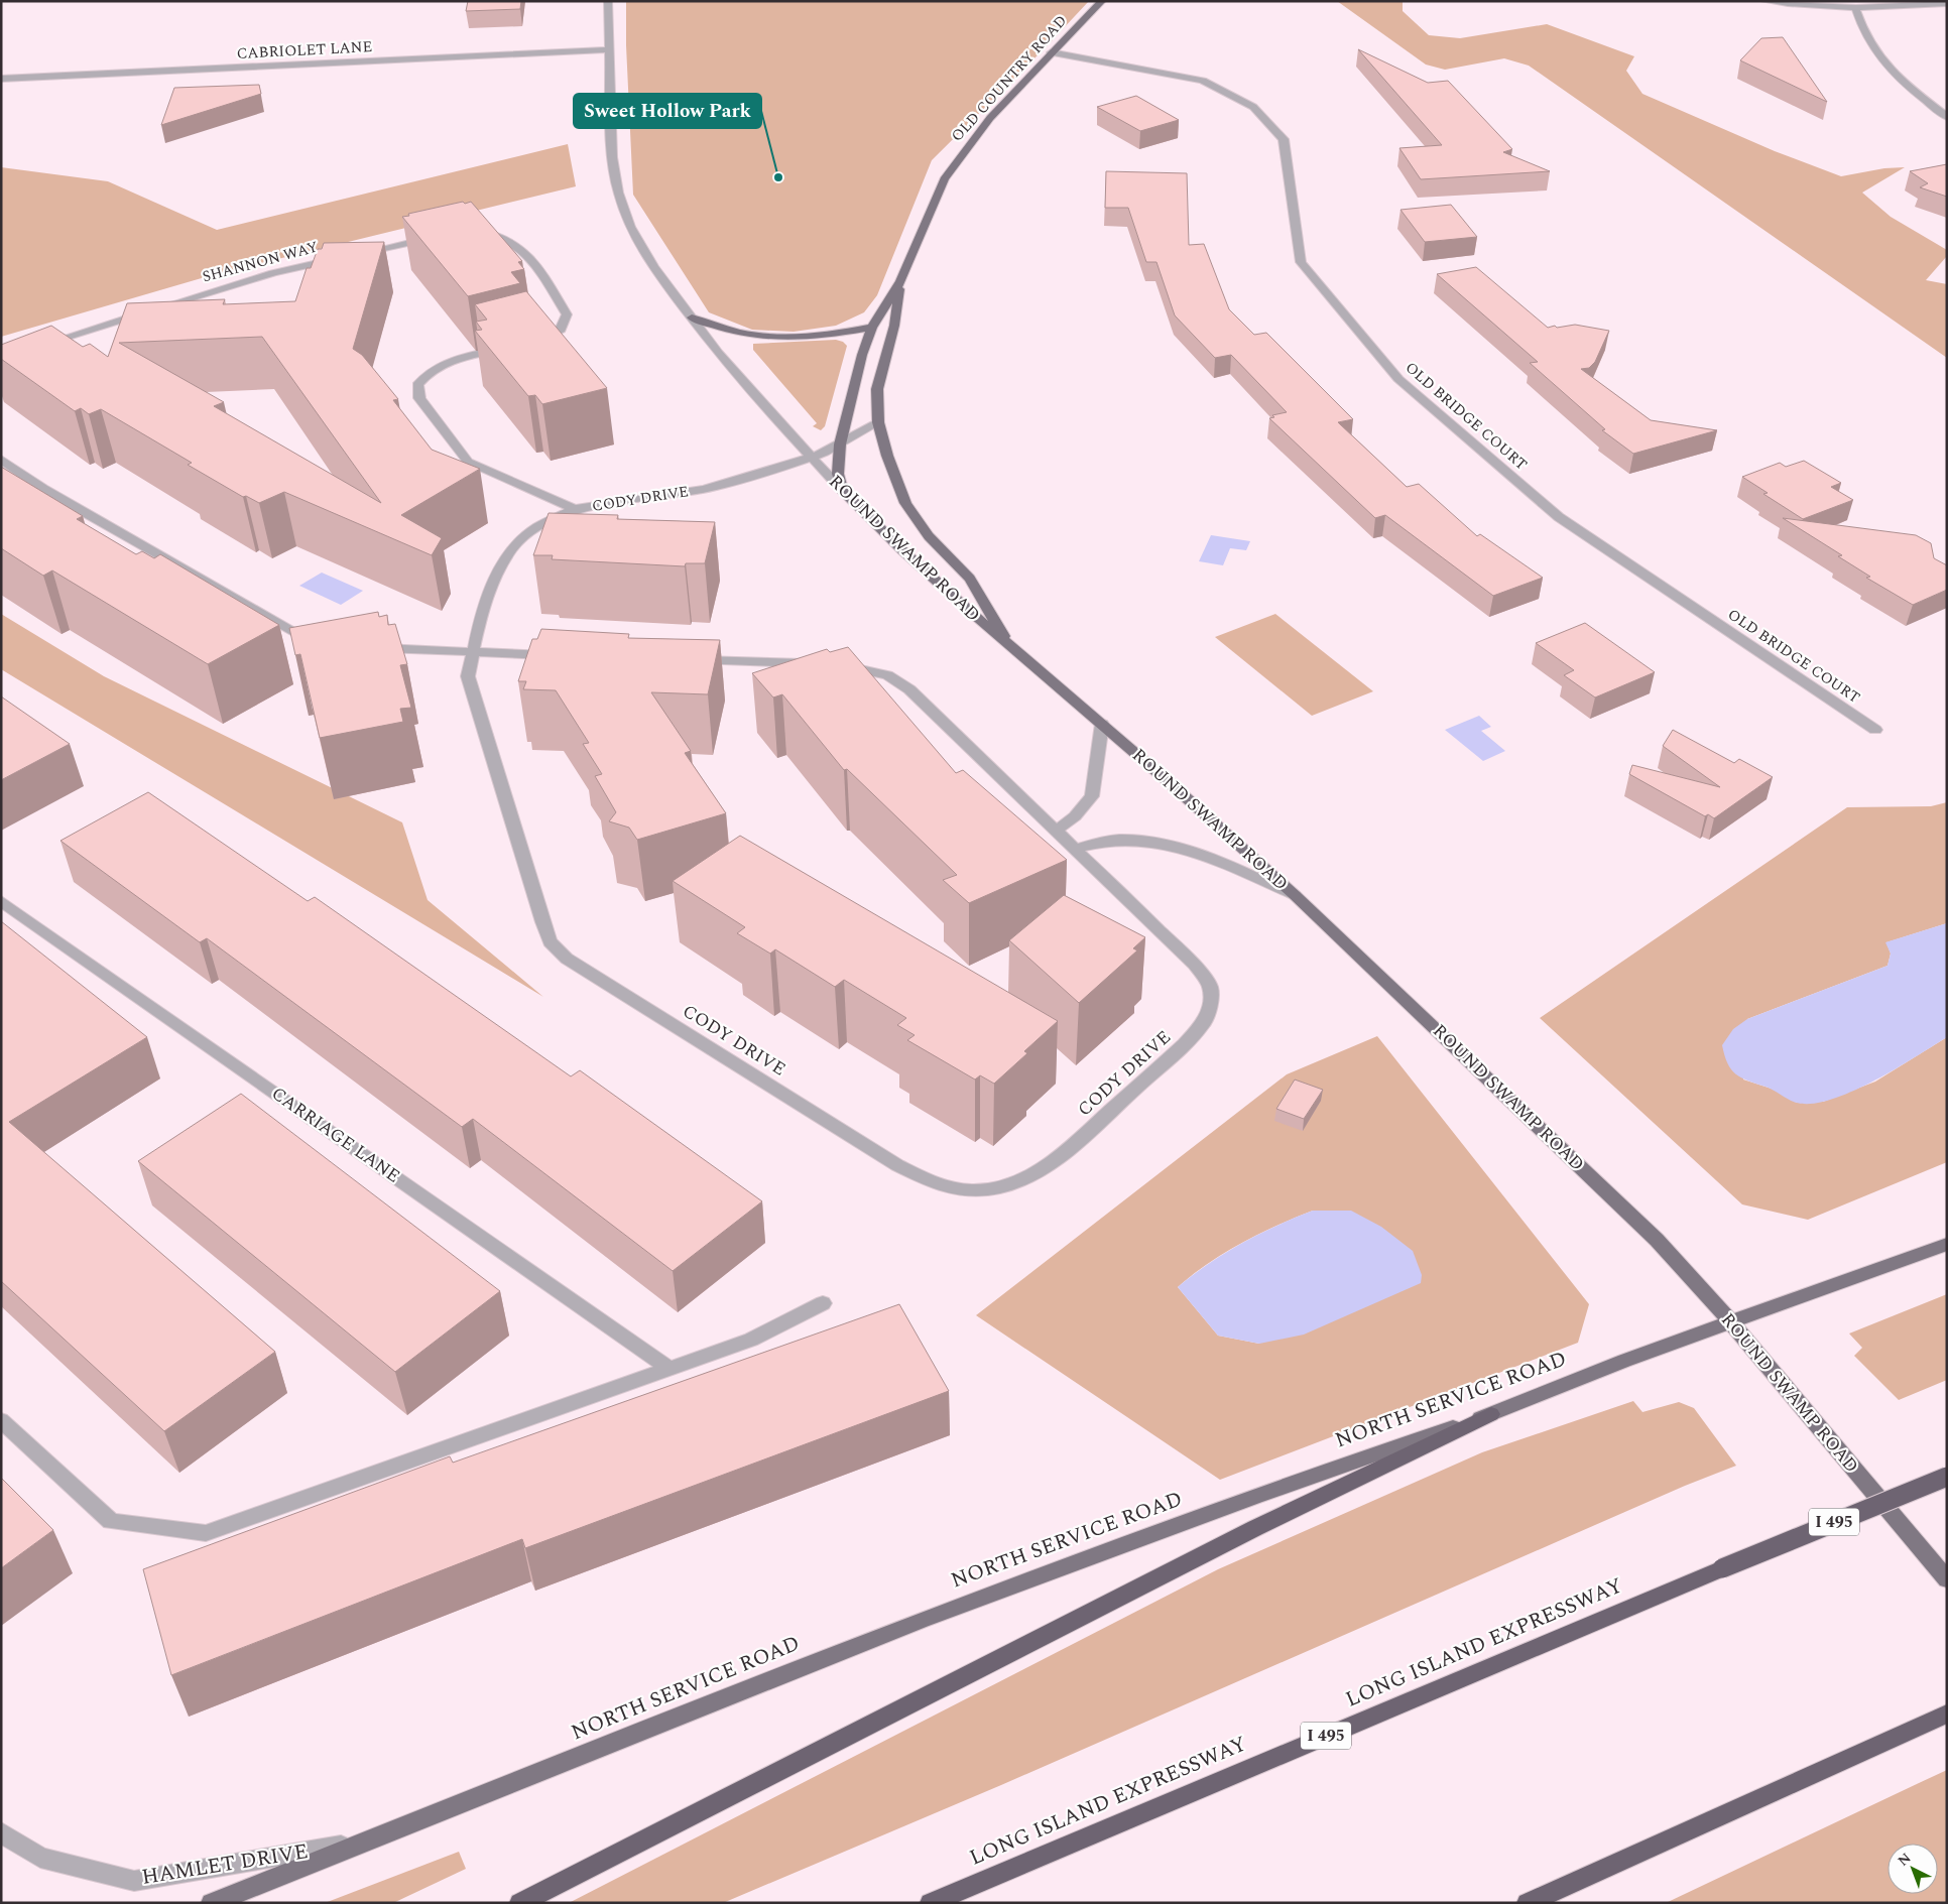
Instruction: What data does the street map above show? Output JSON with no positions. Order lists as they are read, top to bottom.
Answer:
{
  "streets": {
    "highway": ["I 495", "LONG ISLAND EXPRESSWAY"],
    "main road": ["OLD COUNTRY ROAD", "ROUND SWAMP ROAD", "NORTH SERVICE ROAD"],
    "street": [
      "CABRIOLET LANE",
      "SHANNON WAY",
      "OLD BRIDGE COURT",
      "CODY DRIVE",
      "CARRIAGE LANE",
      "HAMLET DRIVE"
    ]
  },
  "crossings": [
    ["CABRIOLET LANE", "ROUND SWAMP ROAD"],
    ["OLD COUNTRY ROAD", "OLD BRIDGE COURT"],
    ["OLD COUNTRY ROAD", "CODY DRIVE"],
    ["OLD COUNTRY ROAD", "ROUND SWAMP ROAD"],
    ["CODY DRIVE", "ROUND SWAMP ROAD"],
    ["ROUND SWAMP ROAD", "NORTH SERVICE ROAD"],
    ["NORTH SERVICE ROAD", "HAMLET DRIVE"]
  ],
  "places": ["Sweet Hollow Park"],
  "north": "top left"
}
